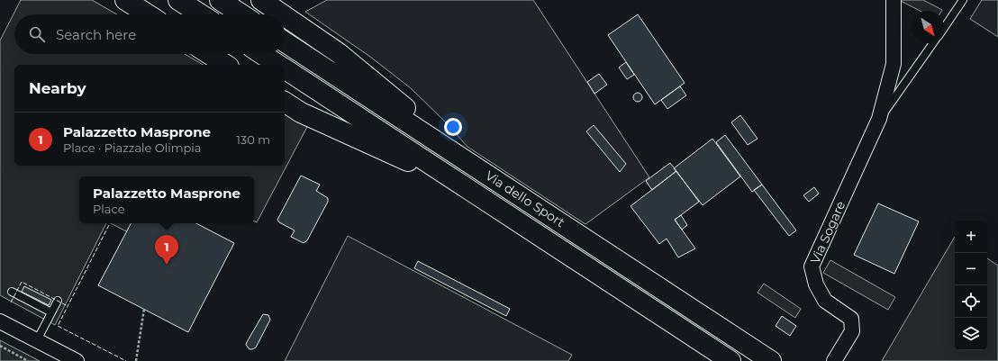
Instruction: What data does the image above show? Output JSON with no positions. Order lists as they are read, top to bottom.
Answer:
{
  "streets": {
    "street": ["Via dello Sport", "Via Sogare"]
  },
  "north": "bottom right",
  "page": {
    "search": "Search here",
    "heading": "Nearby",
    "list": [
      {
        "mark": "1",
        "name": "Palazzetto Masprone",
        "note": "Place · Piazzale Olimpia",
        "value": "130 m"
      }
    ],
    "popup": ["Palazzetto Masprone", "Place"],
    "map_buttons": ["+", "−"],
    "pins": "1"
  }
}
